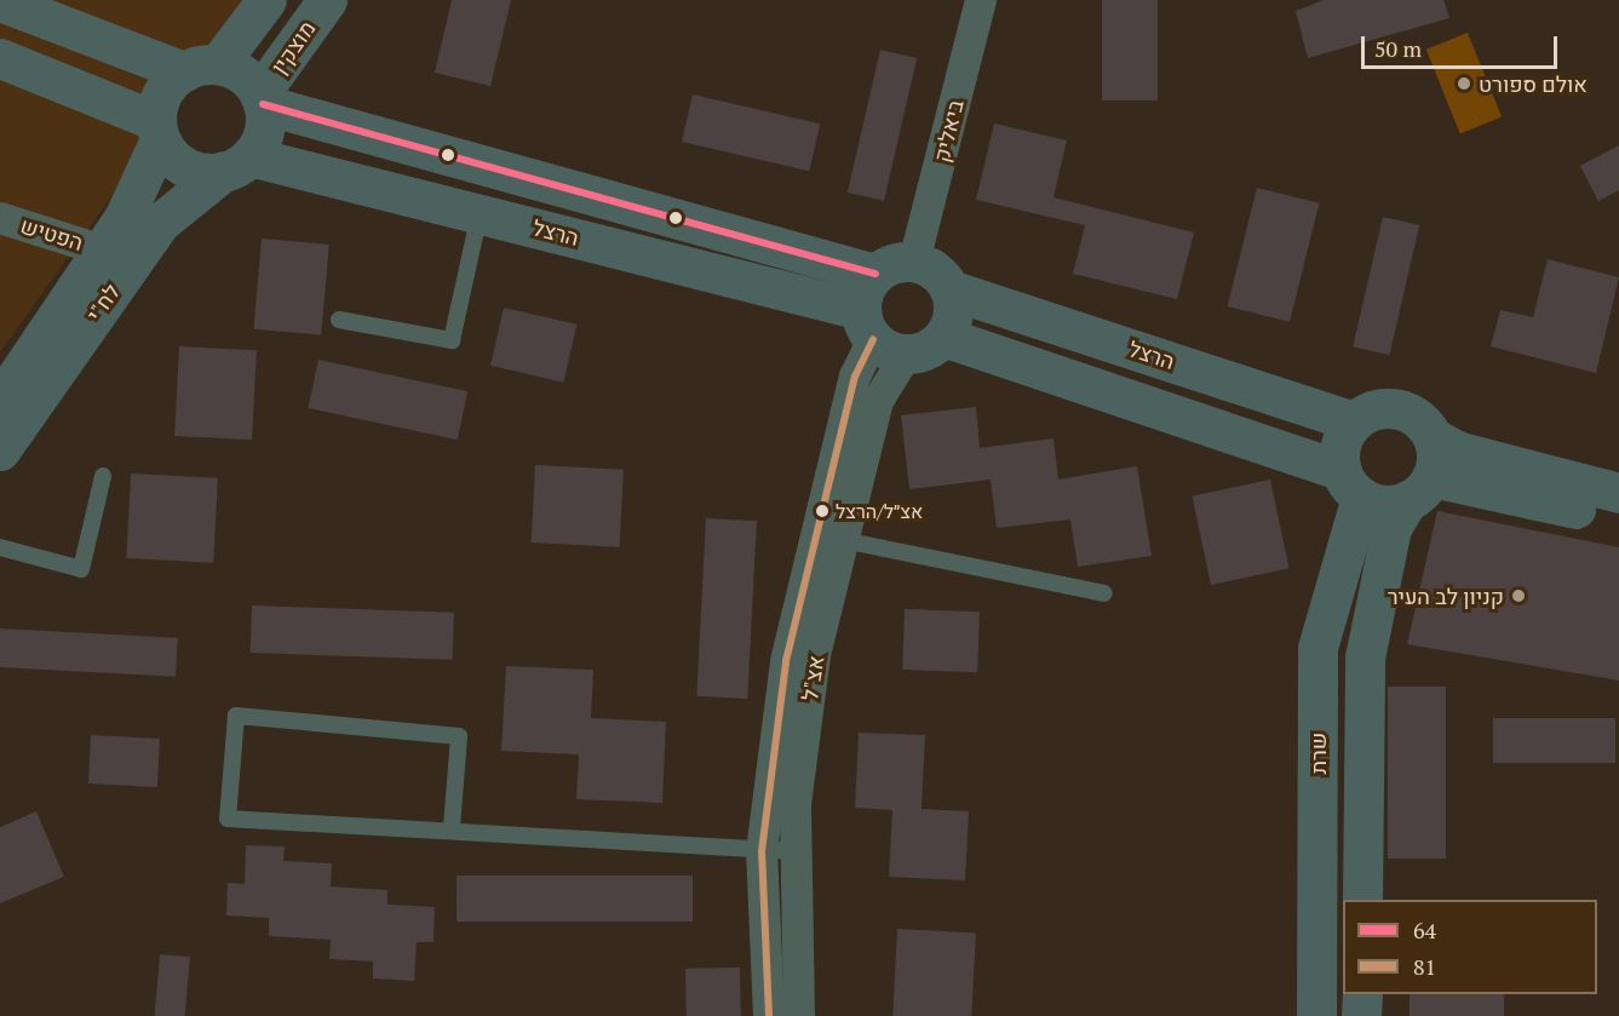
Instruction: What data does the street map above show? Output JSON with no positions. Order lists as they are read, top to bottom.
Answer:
{
  "streets": {
    "street": [
      "מוצקין",
      "ביאליק",
      "הרצל",
      "הפטיש",
      "לח\"י",
      "אצ\"ל",
      "שרת"
    ]
  },
  "crossings": [
    ["מוצקין", "הרצל"],
    ["מוצקין", "לח\"י"],
    ["ביאליק", "הרצל"],
    ["ביאליק", "אצ\"ל"],
    ["הרצל", "לח\"י"],
    ["הרצל", "אצ\"ל"],
    ["הרצל", "שרת"],
    ["הפטיש", "לח\"י"]
  ],
  "places": ["אולם ספורט", "אצ״ל/הרצל", "קניון לב העיר"],
  "lines": ["transit line 64", "transit line 81"],
  "legend": ["64", "81"],
  "scale_bar": "50 m"
}
